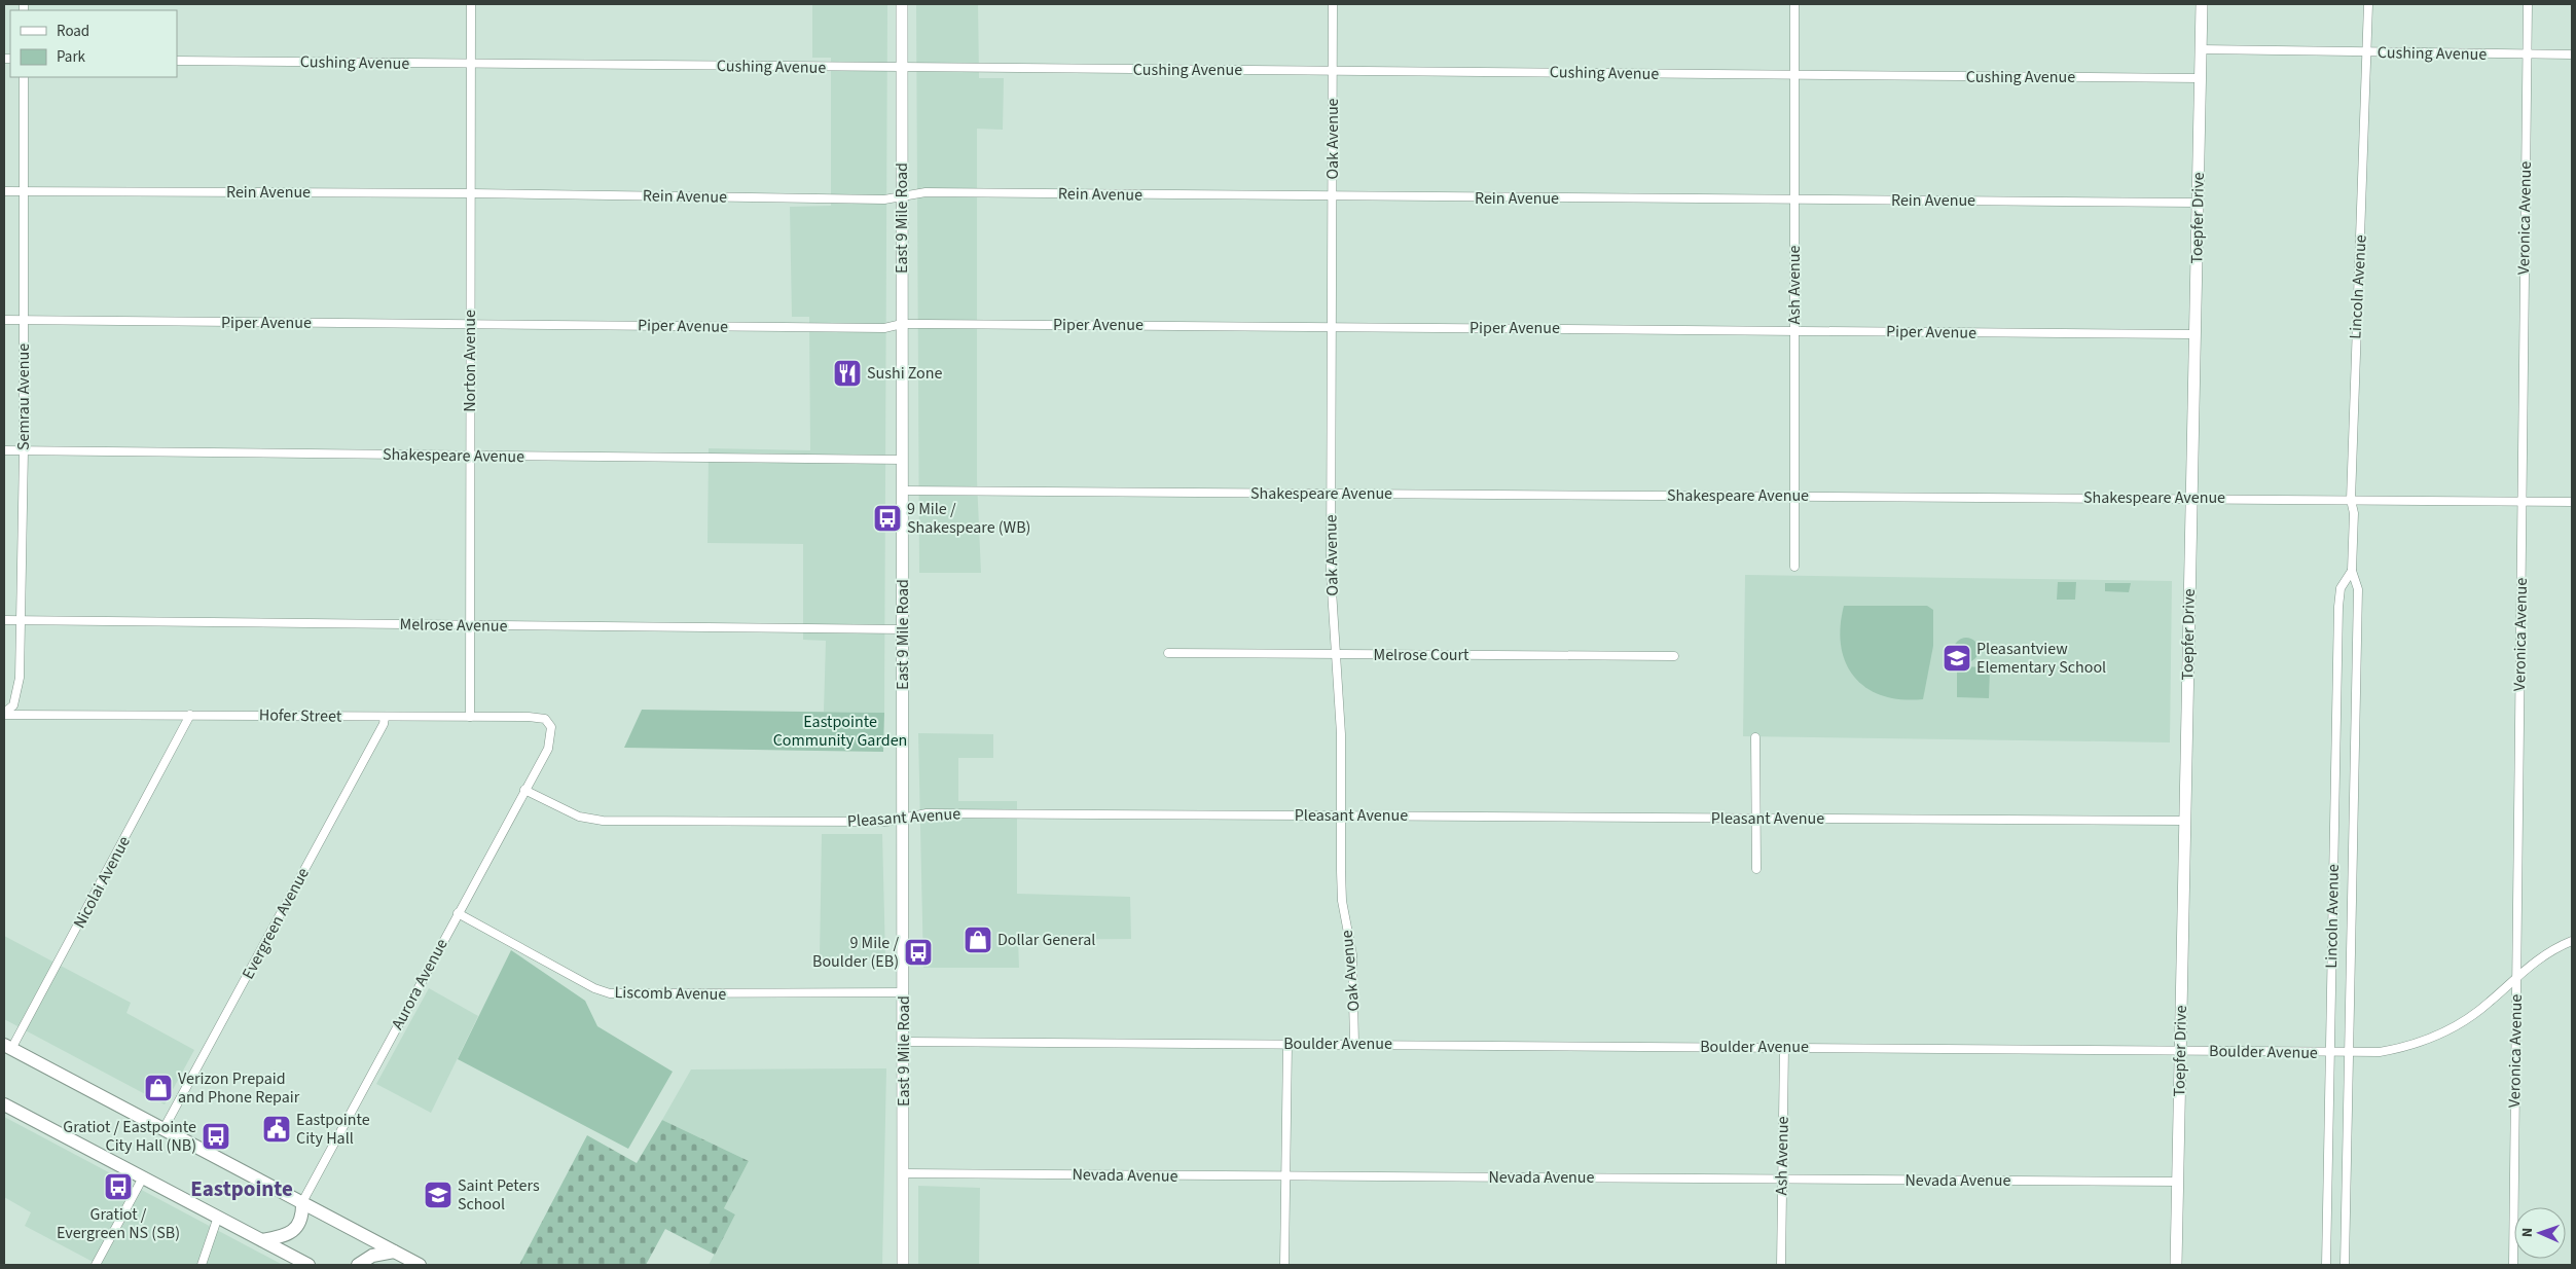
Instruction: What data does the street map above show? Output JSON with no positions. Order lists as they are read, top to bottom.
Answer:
{
  "streets": {
    "main road": ["East 9 Mile Road", "Toepfer Drive"],
    "street": [
      "Cushing Avenue",
      "Oak Avenue",
      "Rein Avenue",
      "Veronica Avenue",
      "Ash Avenue",
      "Lincoln Avenue",
      "Piper Avenue",
      "Norton Avenue",
      "Semrau Avenue",
      "Shakespeare Avenue",
      "Melrose Avenue",
      "Melrose Court",
      "Hofer Street",
      "Pleasant Avenue",
      "Nicolai Avenue",
      "Evergreen Avenue",
      "Aurora Avenue",
      "Liscomb Avenue",
      "Boulder Avenue",
      "Nevada Avenue"
    ]
  },
  "crossings": [
    ["Cushing Avenue", "Oak Avenue"],
    ["Cushing Avenue", "East 9 Mile Road"],
    ["Cushing Avenue", "Toepfer Drive"],
    ["Cushing Avenue", "Veronica Avenue"],
    ["Cushing Avenue", "Ash Avenue"],
    ["Cushing Avenue", "Lincoln Avenue"],
    ["Cushing Avenue", "Norton Avenue"],
    ["Oak Avenue", "Rein Avenue"],
    ["Oak Avenue", "Piper Avenue"],
    ["Oak Avenue", "Shakespeare Avenue"],
    ["Oak Avenue", "Melrose Court"],
    ["Oak Avenue", "Pleasant Avenue"],
    ["Oak Avenue", "Boulder Avenue"],
    ["Rein Avenue", "East 9 Mile Road"],
    ["Rein Avenue", "Toepfer Drive"],
    ["Rein Avenue", "Ash Avenue"],
    ["Rein Avenue", "Norton Avenue"],
    ["Rein Avenue", "Semrau Avenue"],
    ["East 9 Mile Road", "Piper Avenue"],
    ["East 9 Mile Road", "Shakespeare Avenue"],
    ["East 9 Mile Road", "Melrose Avenue"],
    ["East 9 Mile Road", "Pleasant Avenue"],
    ["East 9 Mile Road", "Liscomb Avenue"],
    ["East 9 Mile Road", "Boulder Avenue"],
    ["East 9 Mile Road", "Nevada Avenue"],
    ["Toepfer Drive", "Piper Avenue"],
    ["Toepfer Drive", "Shakespeare Avenue"],
    ["Toepfer Drive", "Pleasant Avenue"],
    ["Toepfer Drive", "Boulder Avenue"],
    ["Toepfer Drive", "Nevada Avenue"],
    ["Veronica Avenue", "Shakespeare Avenue"],
    ["Veronica Avenue", "Boulder Avenue"],
    ["Ash Avenue", "Piper Avenue"],
    ["Ash Avenue", "Shakespeare Avenue"],
    ["Ash Avenue", "Boulder Avenue"],
    ["Ash Avenue", "Nevada Avenue"],
    ["Lincoln Avenue", "Shakespeare Avenue"],
    ["Lincoln Avenue", "Boulder Avenue"],
    ["Piper Avenue", "Norton Avenue"],
    ["Piper Avenue", "Semrau Avenue"],
    ["Norton Avenue", "Shakespeare Avenue"],
    ["Norton Avenue", "Melrose Avenue"],
    ["Norton Avenue", "Hofer Street"],
    ["Semrau Avenue", "Shakespeare Avenue"],
    ["Semrau Avenue", "Melrose Avenue"],
    ["Semrau Avenue", "Hofer Street"],
    ["Hofer Street", "Nicolai Avenue"],
    ["Hofer Street", "Evergreen Avenue"],
    ["Hofer Street", "Aurora Avenue"],
    ["Pleasant Avenue", "Aurora Avenue"],
    ["Aurora Avenue", "Liscomb Avenue"]
  ],
  "districts": ["Eastpointe"],
  "parks": ["Eastpointe Community Garden"],
  "places": {
    "restaurant": ["Sushi Zone"],
    "bus stop": [
      "9 Mile / Shakespeare (WB)",
      "9 Mile / Boulder (EB)",
      "Gratiot / Eastpointe City Hall (NB)",
      "Gratiot / Evergreen NS (SB)"
    ],
    "school or university": ["Pleasantview Elementary School", "Saint Peters School"],
    "shop": ["Dollar General", "Verizon Prepaid and Phone Repair"],
    "public building": ["Eastpointe City Hall"]
  },
  "legend": ["Road", "Park"],
  "north": "left"
}
